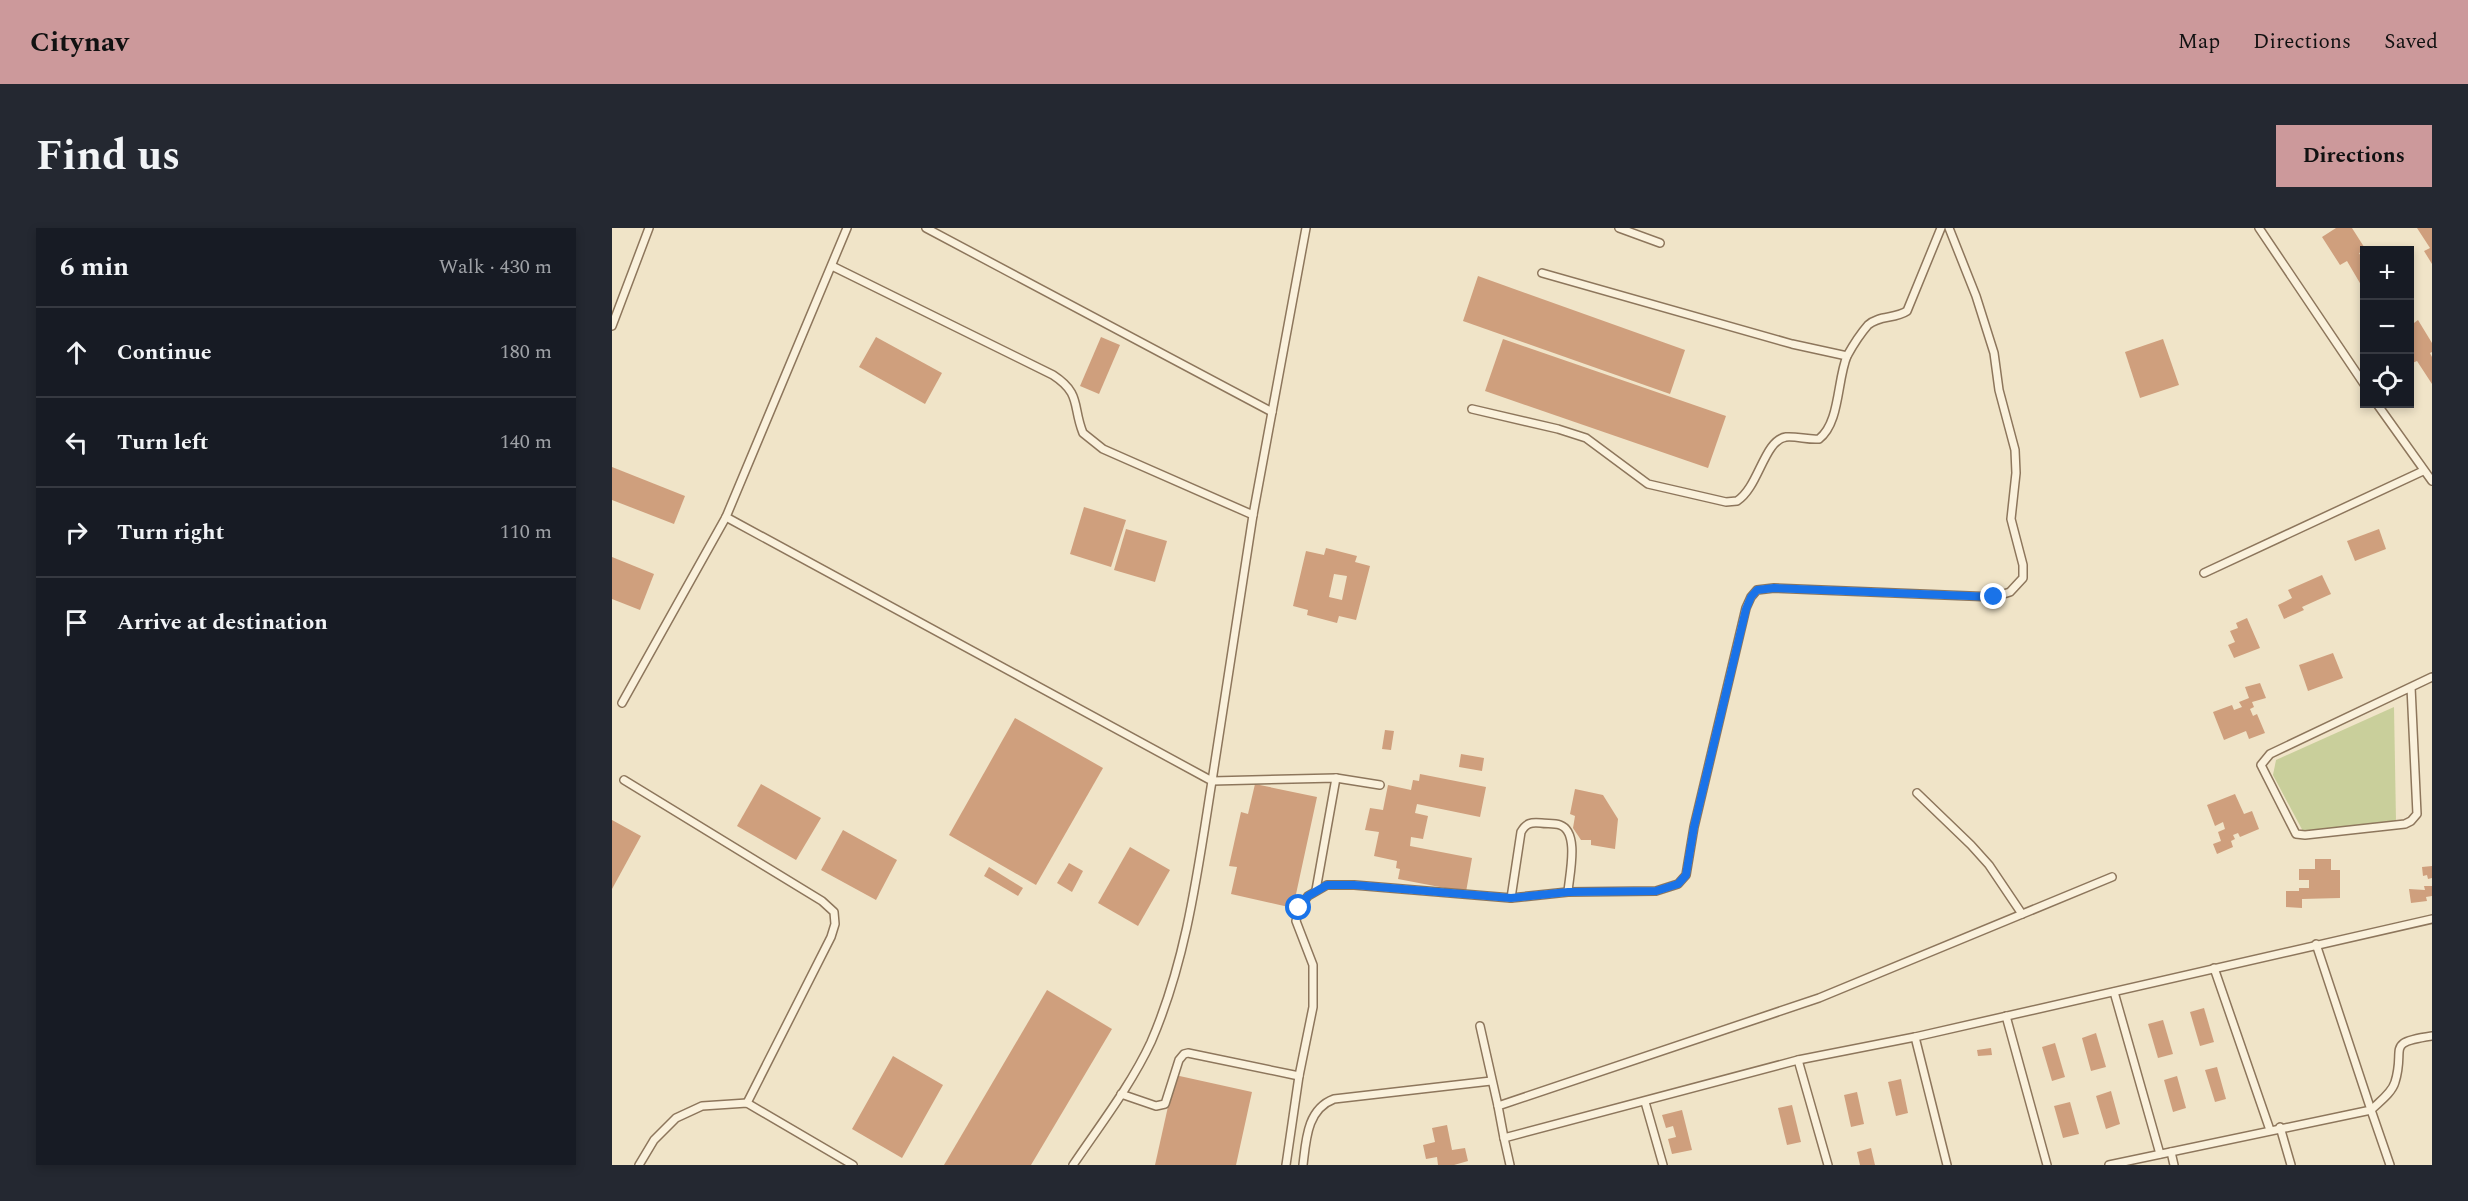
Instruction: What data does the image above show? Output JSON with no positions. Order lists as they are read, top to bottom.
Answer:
{
  "page": {
    "header": "Citynav",
    "nav": ["Map", "Directions", "Saved"],
    "title": "Find us",
    "buttons": "Directions",
    "heading": ["6 min", "Walk · 430 m"],
    "map_buttons": ["+", "−"],
    "list": [
      ["Continue", "180 m"],
      ["Turn left", "140 m"],
      ["Turn right", "110 m"],
      "Arrive at destination"
    ]
  }
}
